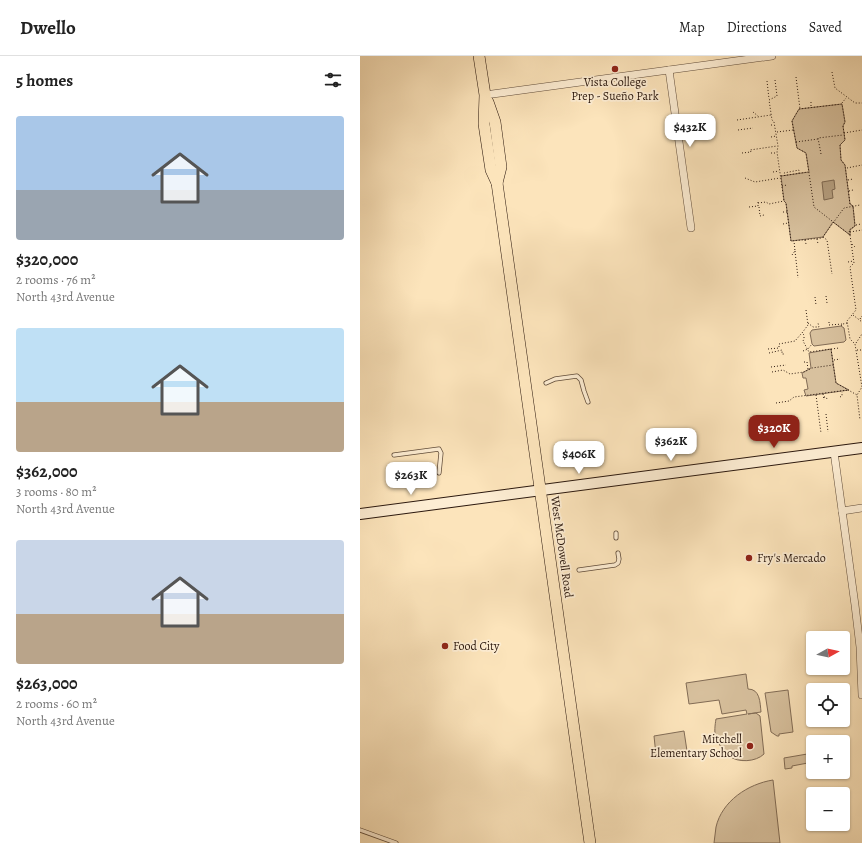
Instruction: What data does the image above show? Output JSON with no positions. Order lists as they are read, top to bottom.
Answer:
{
  "streets": {
    "main road": ["West McDowell Road"]
  },
  "places": [
    "Vista College Prep - Sueño Park",
    "Fry's Mercado",
    "Food City",
    "Mitchell Elementary School"
  ],
  "north": "right",
  "page": {
    "header": "Dwello",
    "nav": ["Map", "Directions", "Saved"],
    "heading": "5 homes",
    "list": [
      {
        "name": "$320,000",
        "note": "2 rooms · 76 m² · North 43rd Avenue"
      },
      {
        "name": "$362,000",
        "note": "3 rooms · 80 m² · North 43rd Avenue"
      },
      {
        "name": "$263,000",
        "note": "2 rooms · 60 m² · North 43rd Avenue"
      }
    ],
    "price": [
      "$432K",
      "$320K",
      "$362K",
      "$406K",
      "$263K"
    ],
    "map_buttons": ["+", "−"]
  }
}
